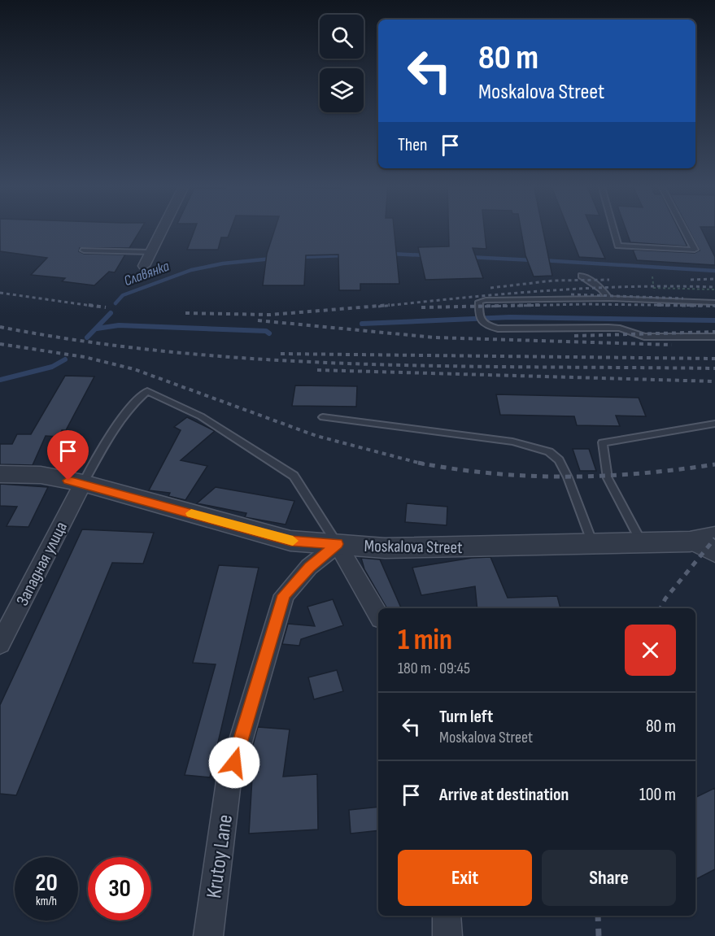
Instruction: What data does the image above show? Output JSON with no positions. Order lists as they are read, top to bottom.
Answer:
{
  "streets": {
    "street": ["Moskalova Street", "Западная улица", "Krutoy Lane"]
  },
  "crossings": [
    ["Moskalova Street", "Западная улица"],
    ["Moskalova Street", "Krutoy Lane"]
  ],
  "water": ["Славянка"],
  "page": {
    "turn": ["80 m", "Moskalova Street"],
    "then": "Then",
    "heading": ["1 min", "180 m · 09:45"],
    "list": [
      {
        "name": "Turn left",
        "note": "Moskalova Street",
        "value": "80 m"
      },
      {
        "name": "Arrive at destination",
        "value": "100 m"
      }
    ],
    "buttons": ["Exit", "Share"],
    "speed": "20 km/h",
    "limit": "30"
  }
}
